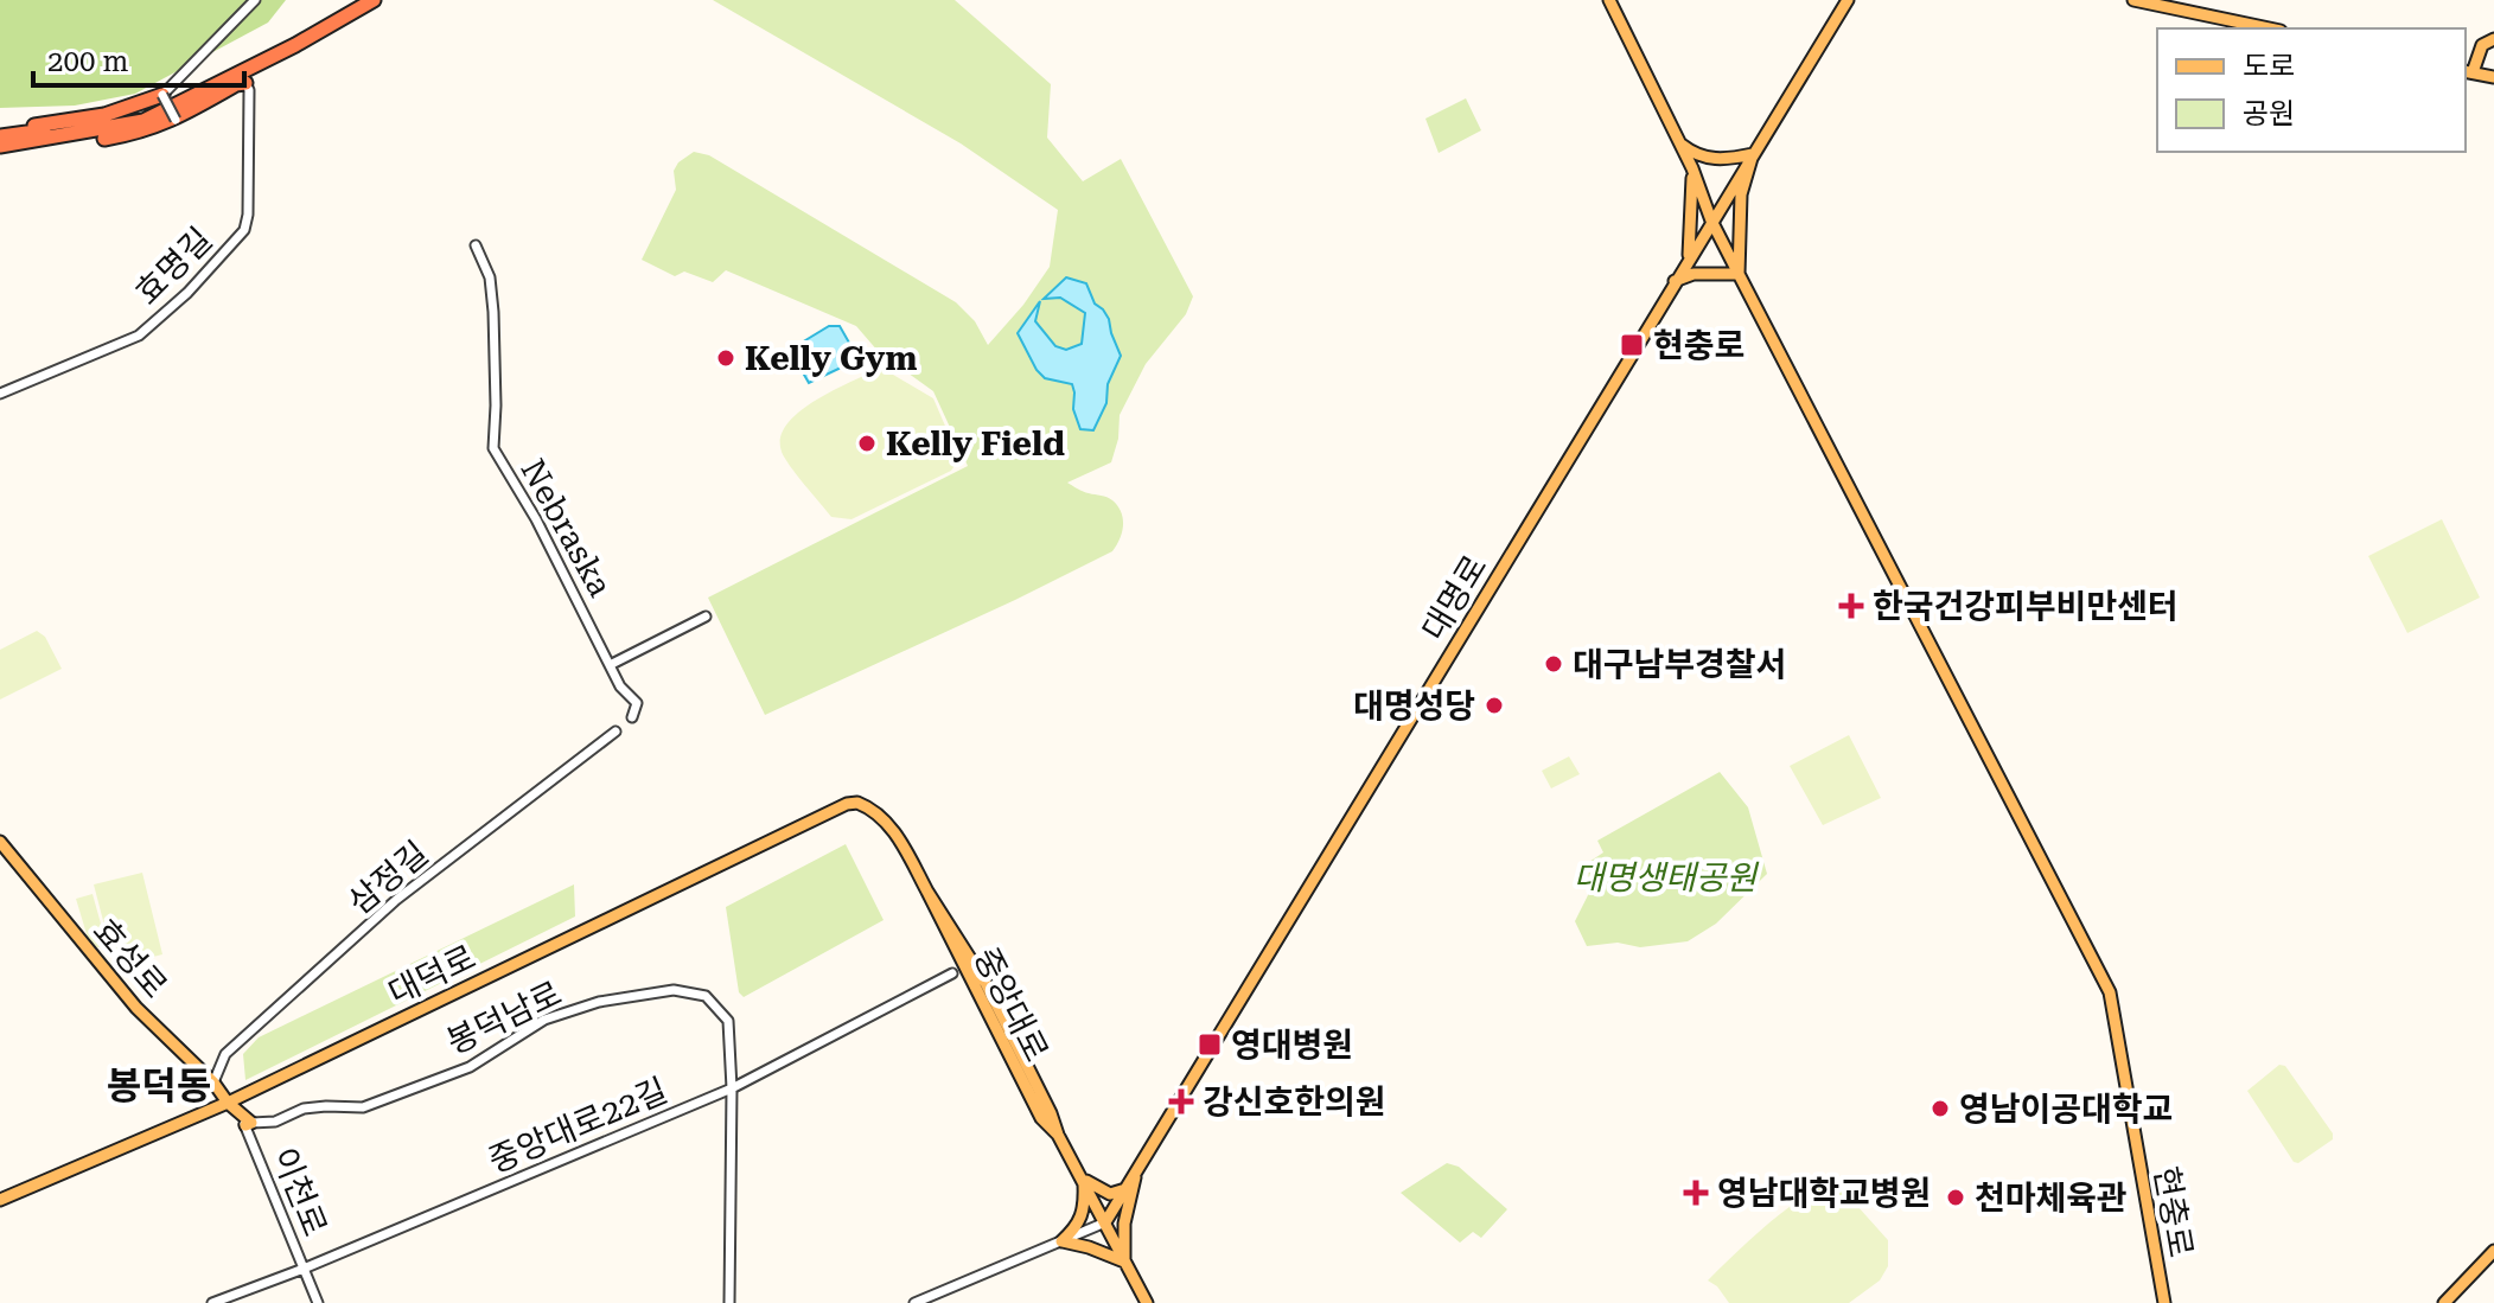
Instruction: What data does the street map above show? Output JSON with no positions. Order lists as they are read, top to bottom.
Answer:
{
  "streets": {
    "main road": [
      "대명로",
      "효성로",
      "대덕로",
      "중앙대로",
      "현충로"
    ],
    "street": [
      "효명길",
      "Nebraska",
      "삼정길",
      "봉덕남로",
      "중앙대로22길",
      "이천로"
    ]
  },
  "crossings": [
    ["대명로", "중앙대로"],
    ["대명로", "현충로"],
    ["삼정길", "효성로"],
    ["효성로", "대덕로"],
    ["효성로", "봉덕남로"],
    ["효성로", "이천로"],
    ["대덕로", "중앙대로"],
    ["봉덕남로", "중앙대로22길"],
    ["봉덕남로", "이천로"],
    ["중앙대로22길", "이천로"]
  ],
  "districts": ["봉덕동"],
  "parks": ["대명생태공원"],
  "places": {
    "transit": ["현충로", "영대병원"],
    "other": [
      "Kelly Gym",
      "Kelly Field",
      "대구남부경찰서",
      "대명성당",
      "영남이공대학교",
      "천마체육관"
    ],
    "health": ["한국건강피부비만센터", "강신호한의원", "영남대학교병원"]
  },
  "legend": ["도로", "공원"],
  "scale_bar": "200 m"
}
